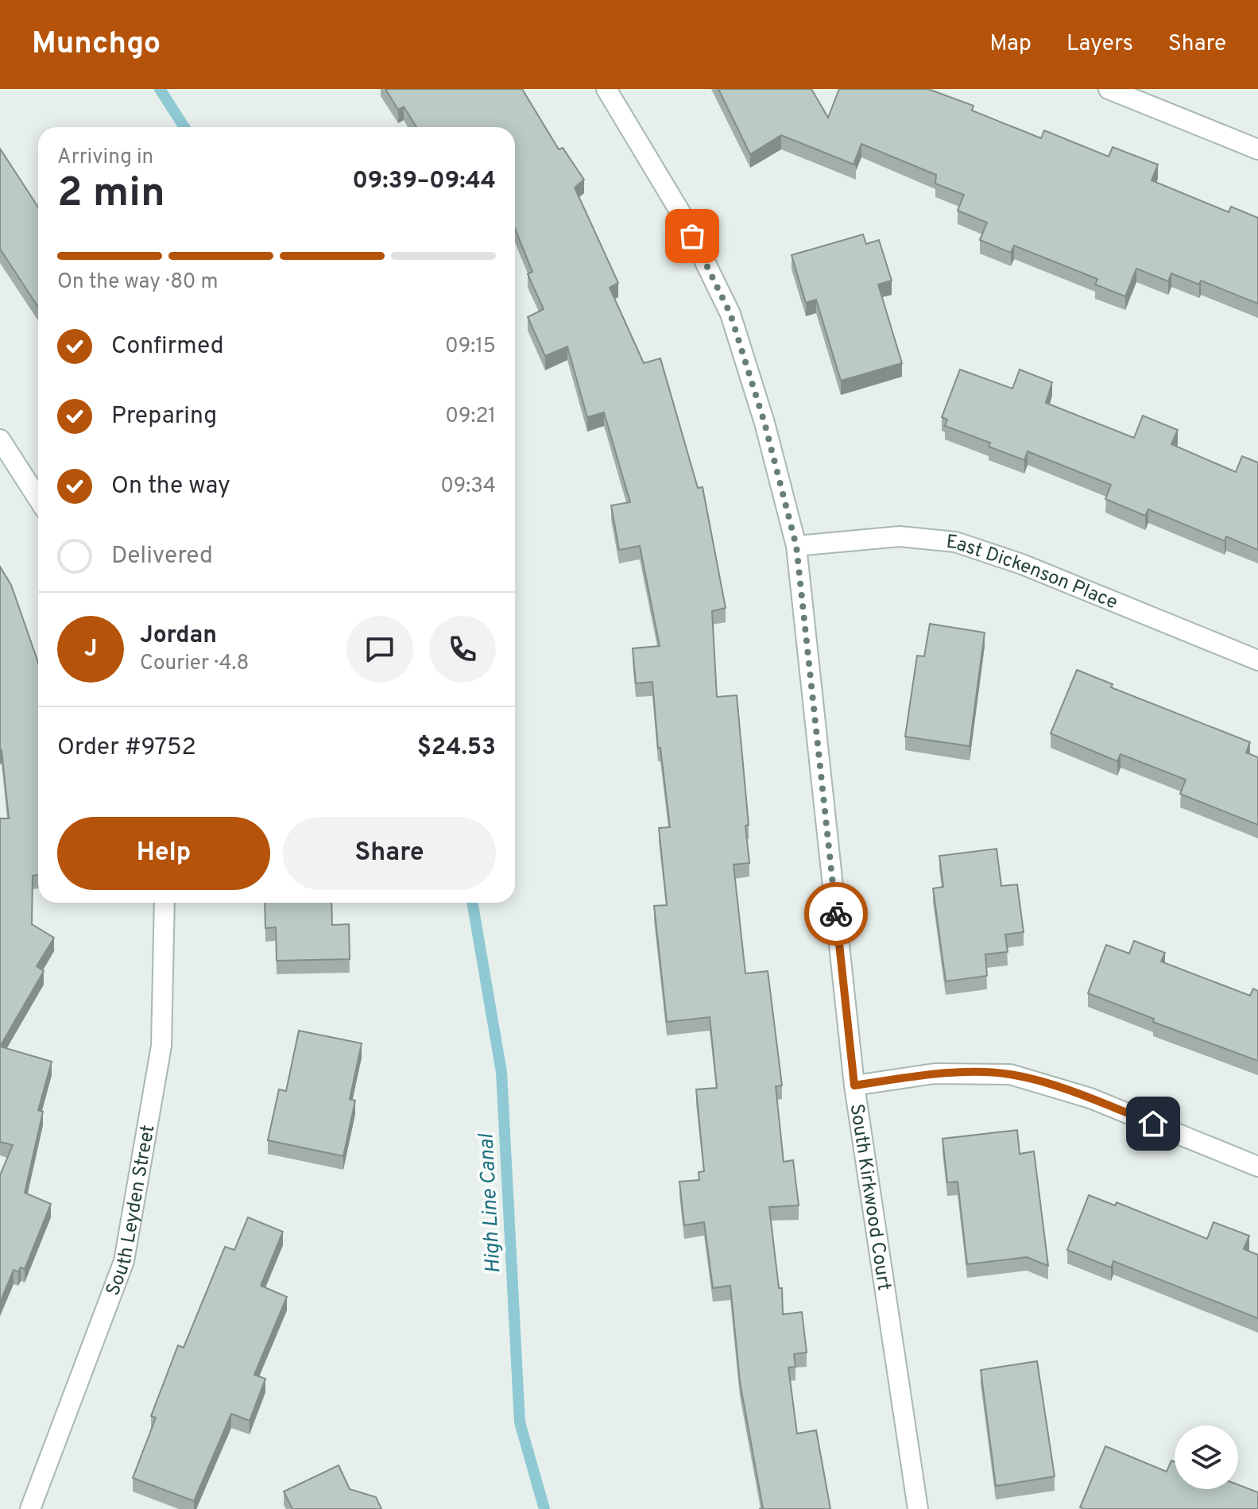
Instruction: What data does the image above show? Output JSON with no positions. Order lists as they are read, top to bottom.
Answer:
{
  "streets": {
    "street": ["East Dickenson Place", "South Kirkwood Court", "South Leyden Street"]
  },
  "crossings": [
    ["East Dickenson Place", "South Kirkwood Court"]
  ],
  "water": ["High Line Canal"],
  "page": {
    "header": "Munchgo",
    "nav": ["Map", "Layers", "Share"],
    "heading": ["2 min", "Arriving in", "09:39–09:44"],
    "panel": [
      "Jordan",
      "Courier · 4.8",
      "Order #9752",
      "$24.53"
    ],
    "bar": "On the way · 80 m",
    "list": [
      ["Confirmed", "09:15"],
      ["Preparing", "09:21"],
      ["On the way", "09:34"],
      "Delivered"
    ],
    "round": "J",
    "buttons": ["Help", "Share"]
  }
}
